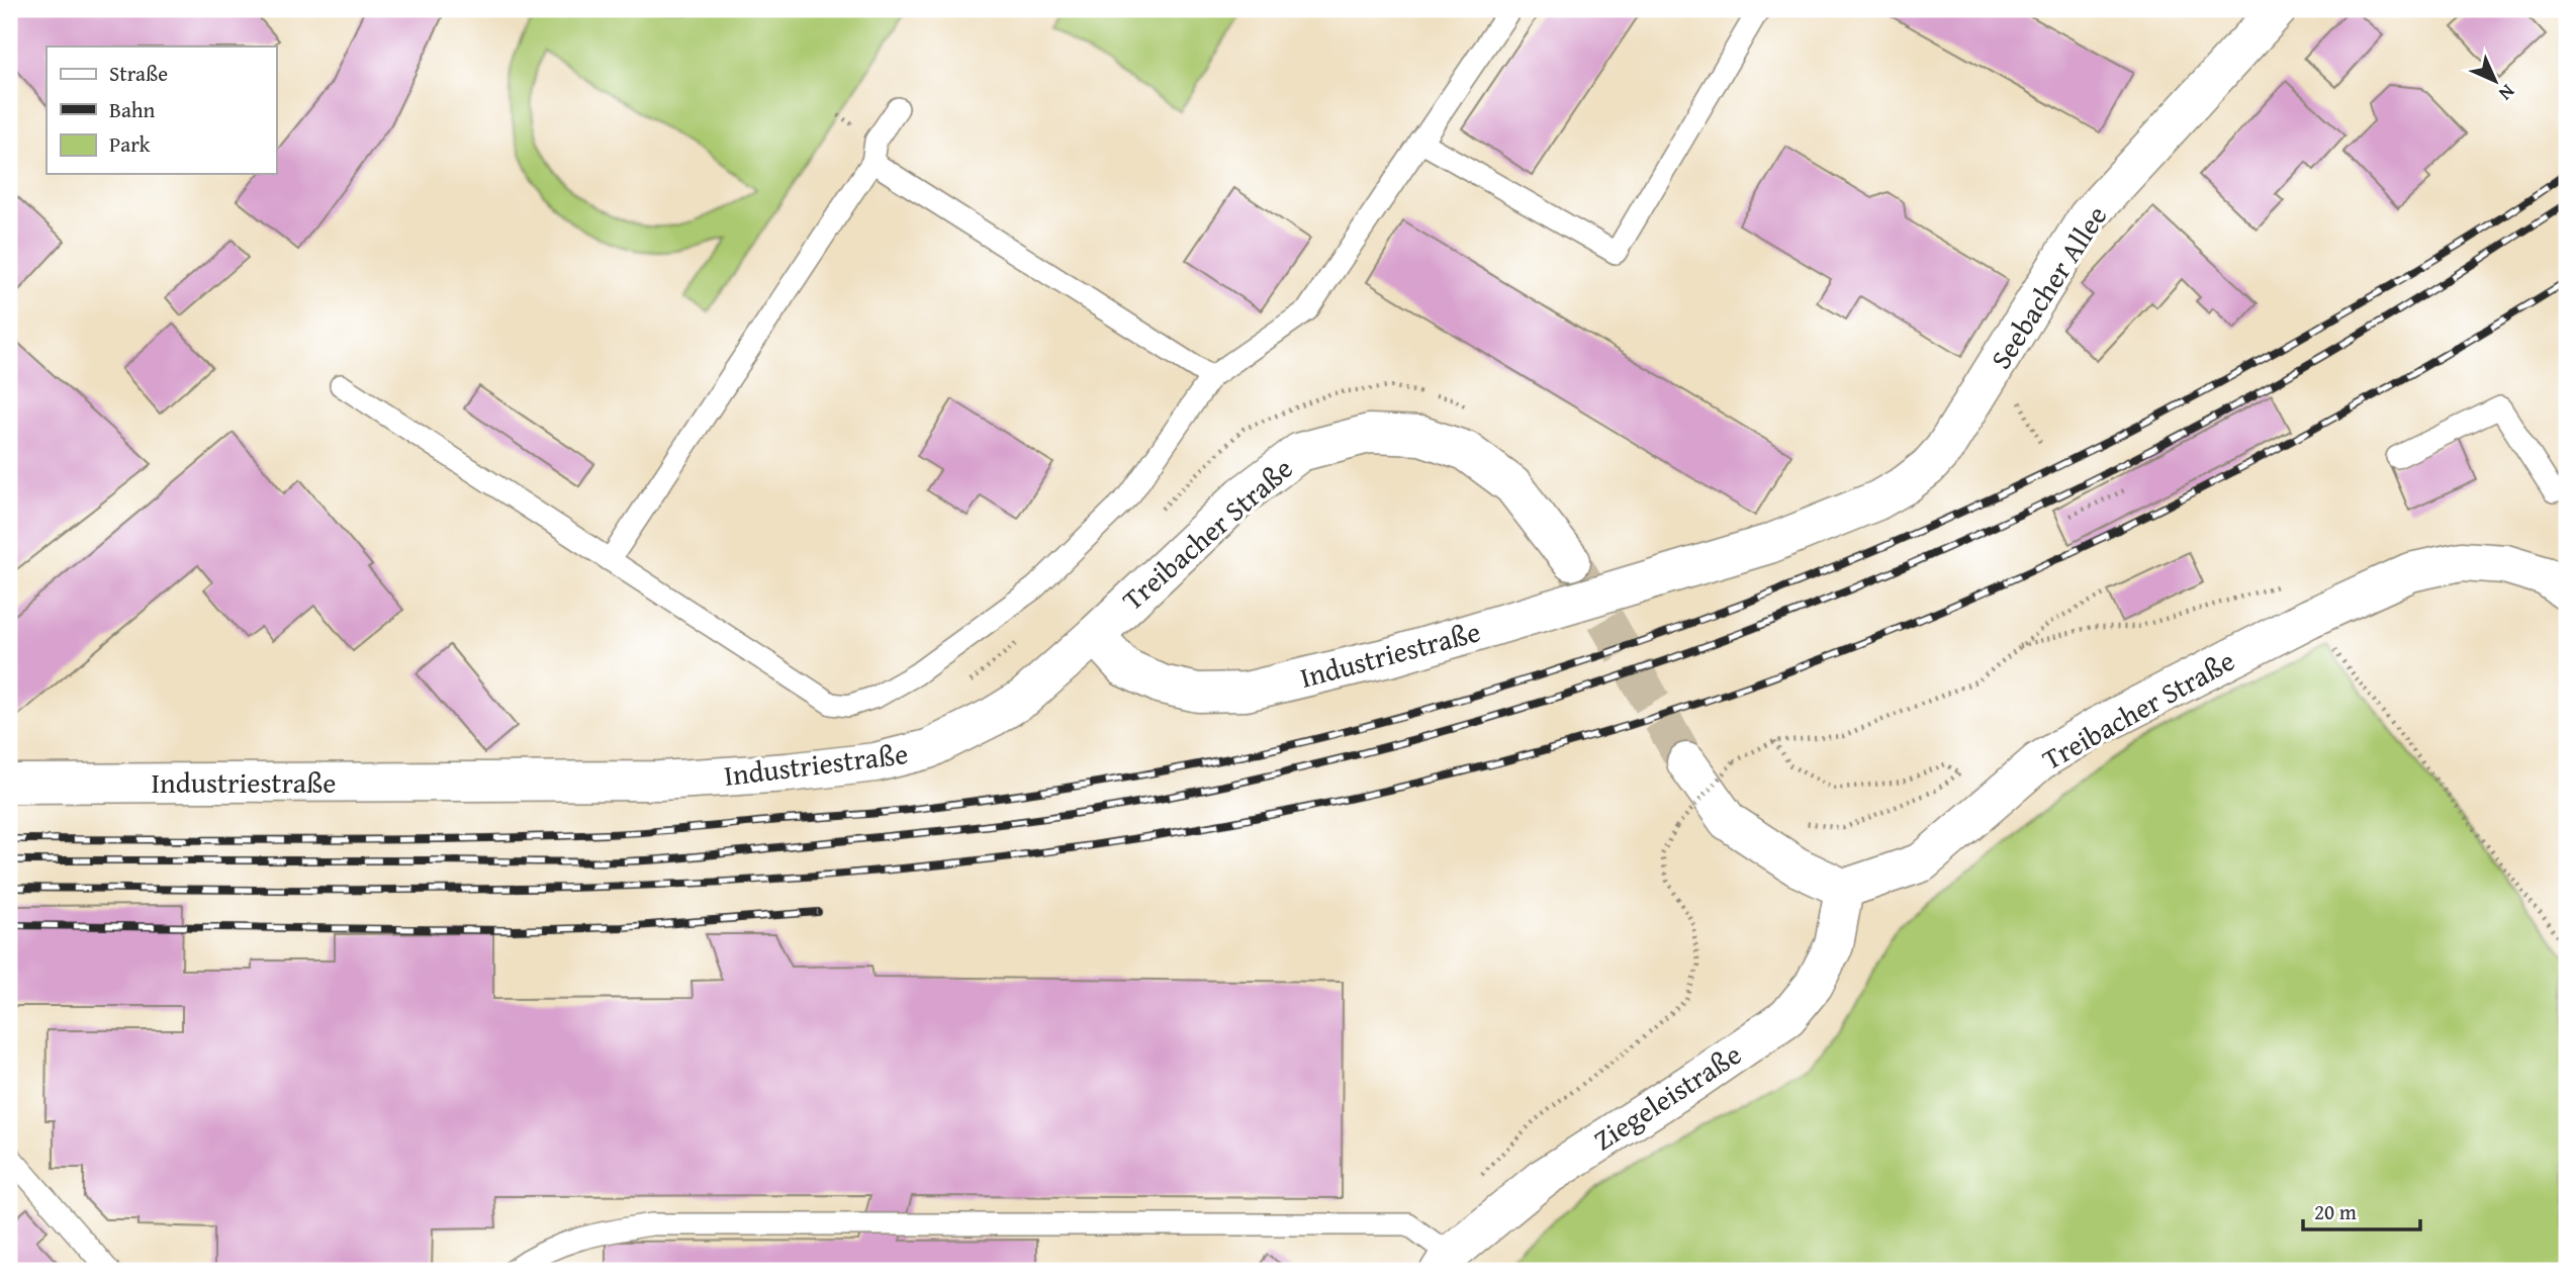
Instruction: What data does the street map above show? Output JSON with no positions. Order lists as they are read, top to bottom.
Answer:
{
  "streets": {
    "street": [
      "Seebacher Allee",
      "Treibacher Straße",
      "Industriestraße",
      "Ziegeleistraße"
    ]
  },
  "crossings": [
    ["Seebacher Allee", "Industriestraße"],
    ["Treibacher Straße", "Industriestraße"],
    ["Treibacher Straße", "Ziegeleistraße"]
  ],
  "legend": ["Straße", "Bahn", "Park"],
  "scale_bar": "20 m",
  "north": "bottom right"
}
